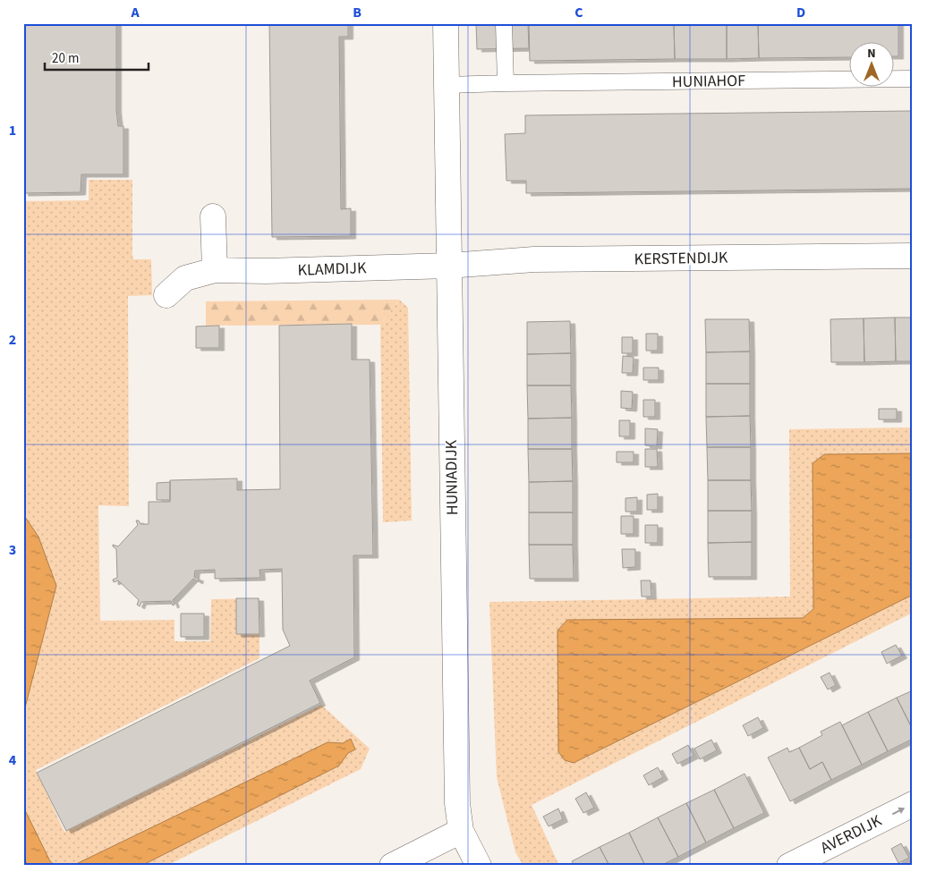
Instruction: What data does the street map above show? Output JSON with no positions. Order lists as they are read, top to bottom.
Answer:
{
  "streets": {
    "street": [
      "KERSTENDIJK",
      "KLAMDIJK",
      "HUNIADIJK",
      "AVERDIJK"
    ],
    "lane": ["HUNIAHOF"]
  },
  "crossings": [
    ["KERSTENDIJK", "KLAMDIJK"],
    ["KERSTENDIJK", "HUNIADIJK"],
    ["KLAMDIJK", "HUNIADIJK"]
  ],
  "one_way": ["AVERDIJK"],
  "scale_bar": "20 m",
  "north": "top",
  "grid": {
    "columns": [
      "A",
      "B",
      "C",
      "D"
    ],
    "rows": [
      "1",
      "2",
      "3",
      "4"
    ]
  }
}
